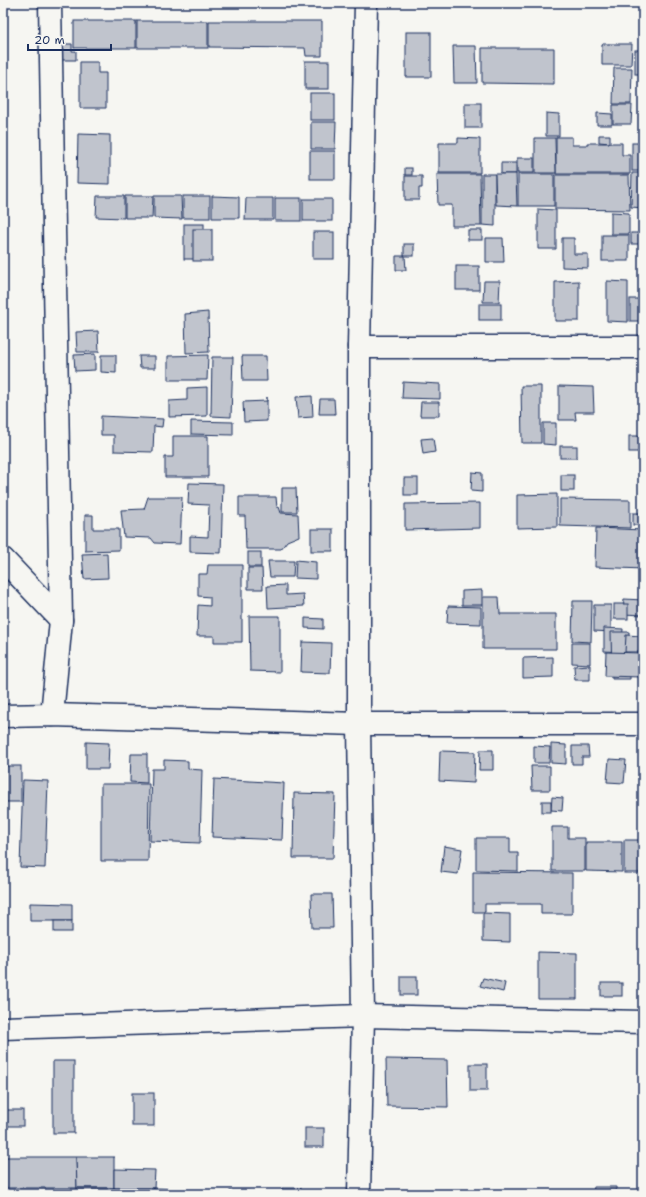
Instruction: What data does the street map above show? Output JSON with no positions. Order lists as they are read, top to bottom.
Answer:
{
  "scale_bar": "20 m"
}
